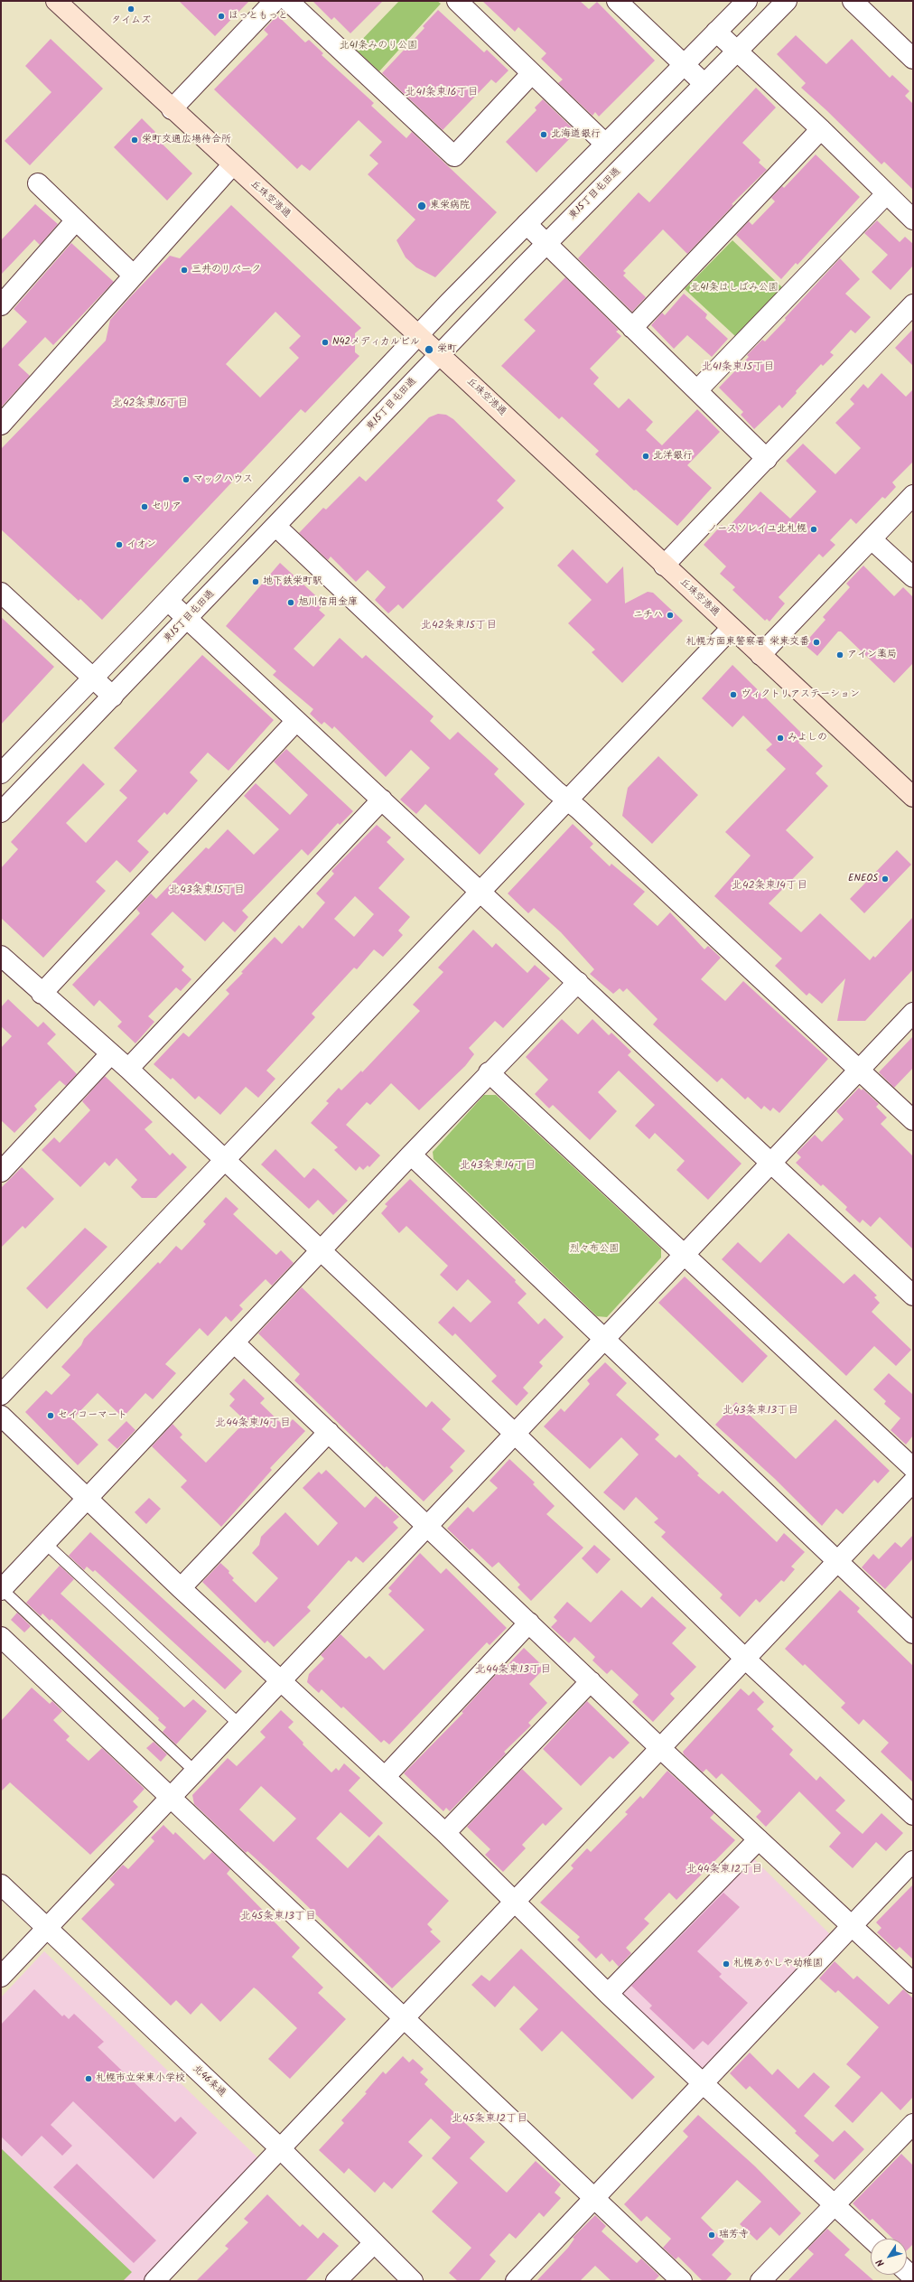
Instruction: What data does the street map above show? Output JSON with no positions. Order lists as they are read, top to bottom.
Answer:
{
  "streets": {
    "main road": ["丘珠空港通"],
    "street": ["東15丁目屯田通", "北46条通"]
  },
  "crossings": [
    ["東15丁目屯田通", "丘珠空港通"]
  ],
  "districts": [
    "北41条東16丁目",
    "北41条東15丁目",
    "北42条東16丁目",
    "北42条東15丁目",
    "北42条東14丁目",
    "北43条東15丁目",
    "北43条東14丁目",
    "北43条東13丁目",
    "北44条東14丁目",
    "北44条東13丁目",
    "北44条東12丁目",
    "北45条東13丁目",
    "北45条東12丁目"
  ],
  "parks": ["北41条みのり公園", "北41条はしばみ公園", "烈々布公園"],
  "places": [
    "タイムズ",
    "ほっともっと",
    "北海道銀行",
    "栄町交通広場待合所",
    "東栄病院",
    "三井のリパーク",
    "N42メディカルビル",
    "栄町",
    "北洋銀行",
    "マックハウス",
    "セリア",
    "ノースソレイユ北札幌",
    "イオン",
    "地下鉄栄町駅",
    "旭川信用金庫",
    "ニチハ",
    "札幌方面東警察署 栄東交番",
    "アイン薬局",
    "ヴィクトリアステーション",
    "みよしの",
    "ENEOS",
    "セイコーマート",
    "札幌あかしや幼稚園",
    "札幌市立栄東小学校",
    "瑞芳寺"
  ],
  "north": "bottom left"
}
